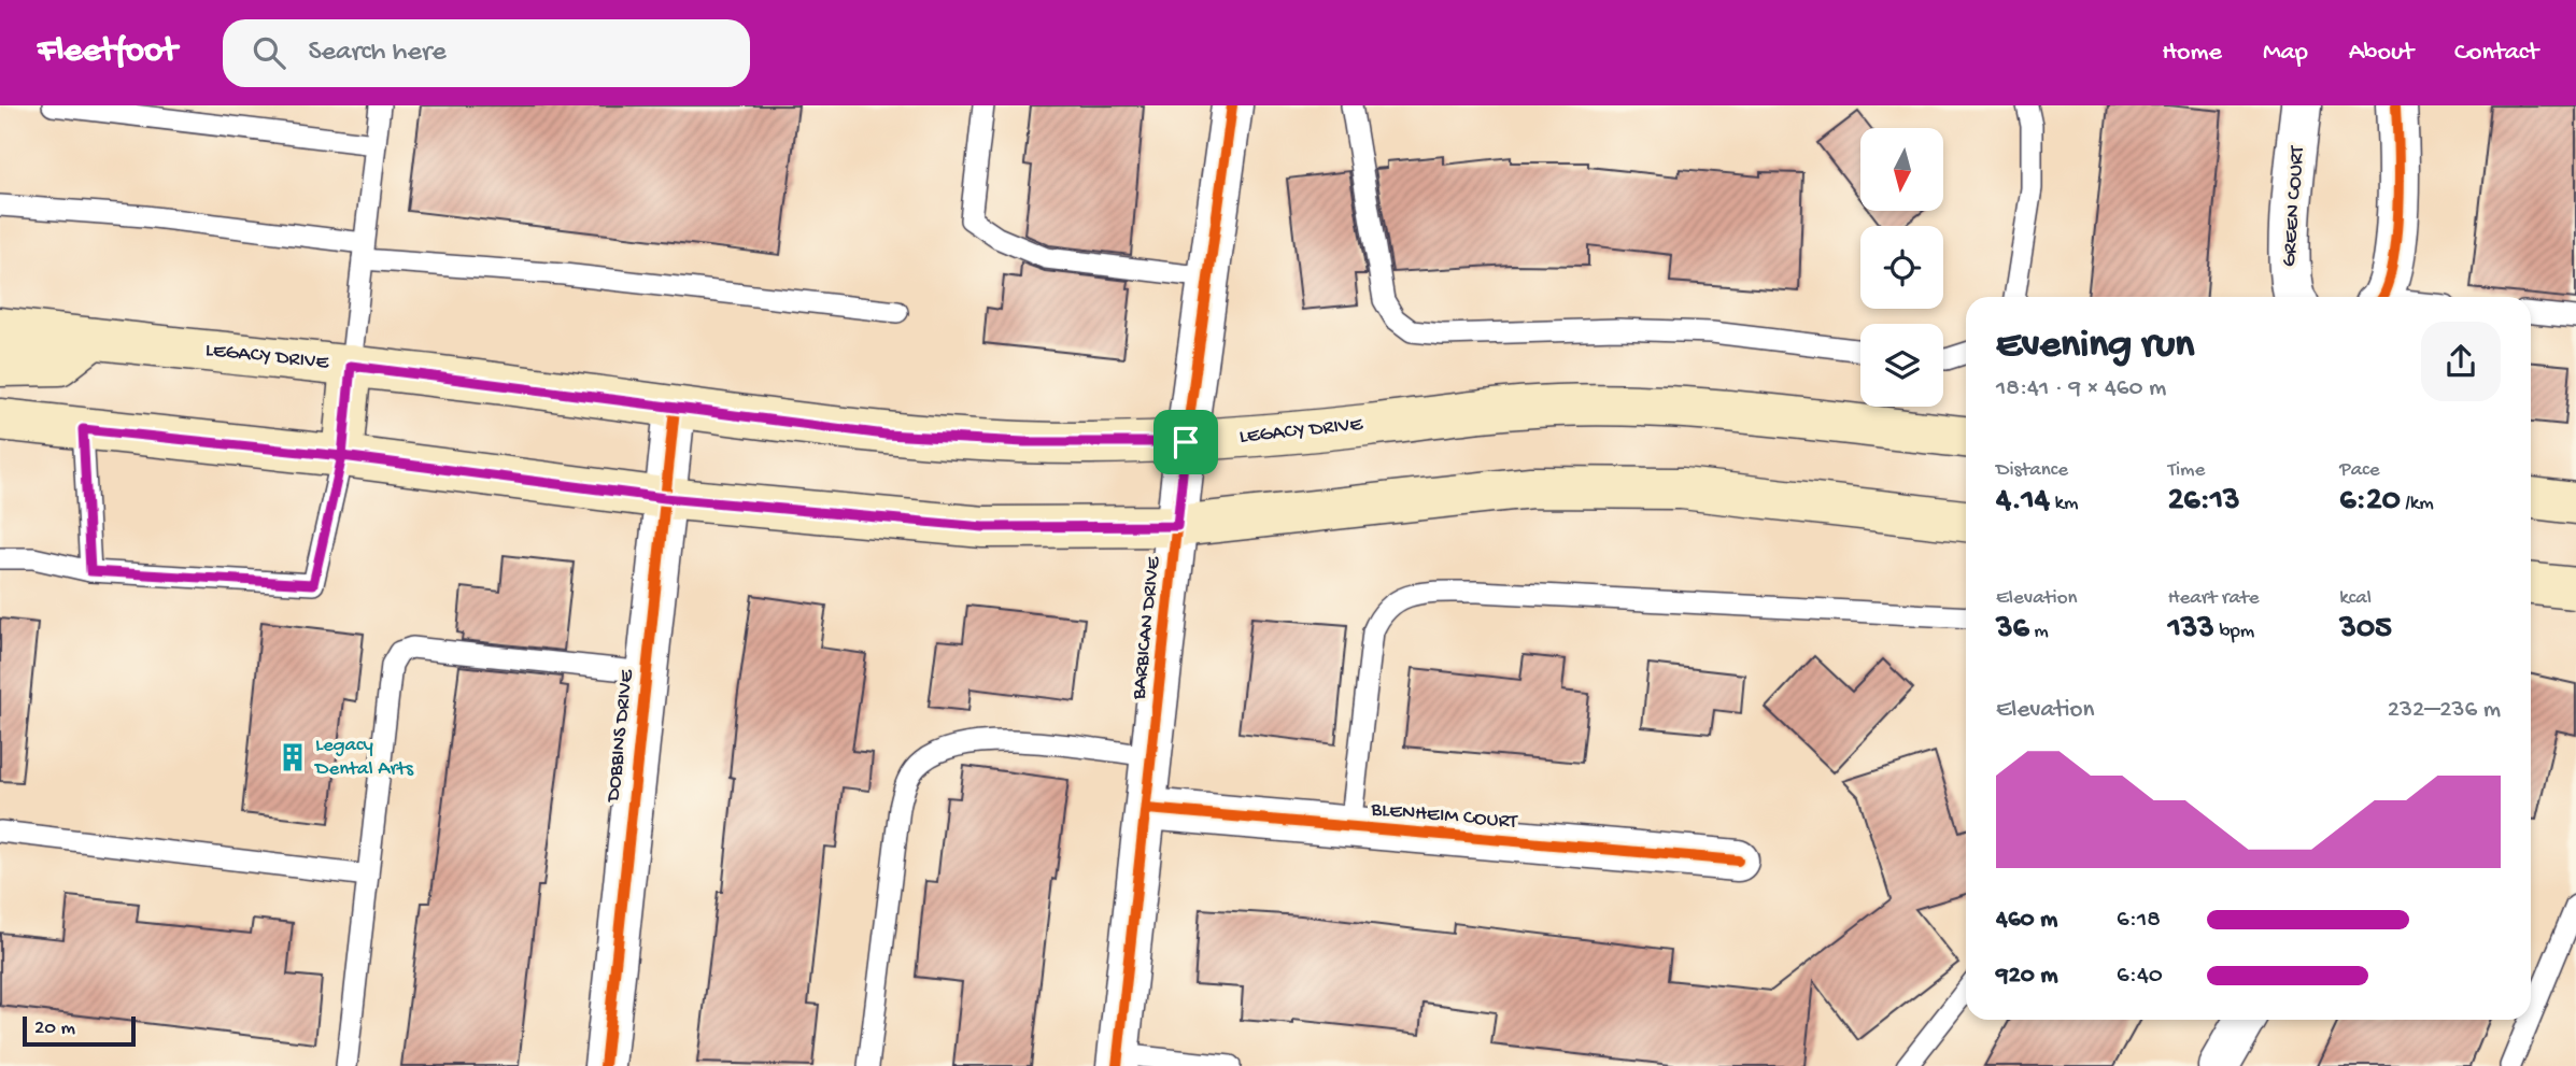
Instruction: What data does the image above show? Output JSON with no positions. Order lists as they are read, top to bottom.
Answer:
{
  "streets": {
    "main road": ["LEGACY DRIVE"],
    "street": [
      "GREEN COURT",
      "BARBICAN DRIVE",
      "DOBBINS DRIVE",
      "BLENHEIM COURT"
    ]
  },
  "crossings": [
    ["LEGACY DRIVE", "BARBICAN DRIVE"],
    ["LEGACY DRIVE", "DOBBINS DRIVE"],
    ["BARBICAN DRIVE", "BLENHEIM COURT"]
  ],
  "places": {
    "building": ["Legacy Dental Arts"]
  },
  "scale_bar": "20 m",
  "north": "bottom",
  "page": {
    "header": "Fleetfoot",
    "search": "Search here",
    "nav": [
      "Home",
      "Map",
      "About",
      "Contact"
    ],
    "heading": ["Evening run", "18:41 · 9 × 460 m"],
    "stats": [
      ["Distance", "4.14 km"],
      ["Time", "26:13"],
      ["Pace", "6:20 /km"],
      ["Elevation", "36 m"],
      ["Heart rate", "133 bpm"],
      ["kcal", "305"]
    ],
    "chart": ["Elevation", "232–236 m"],
    "list": [
      {
        "name": "460 m",
        "note": "6:18"
      },
      {
        "name": "920 m",
        "note": "6:40"
      }
    ],
    "scale": "20 m"
  }
}
